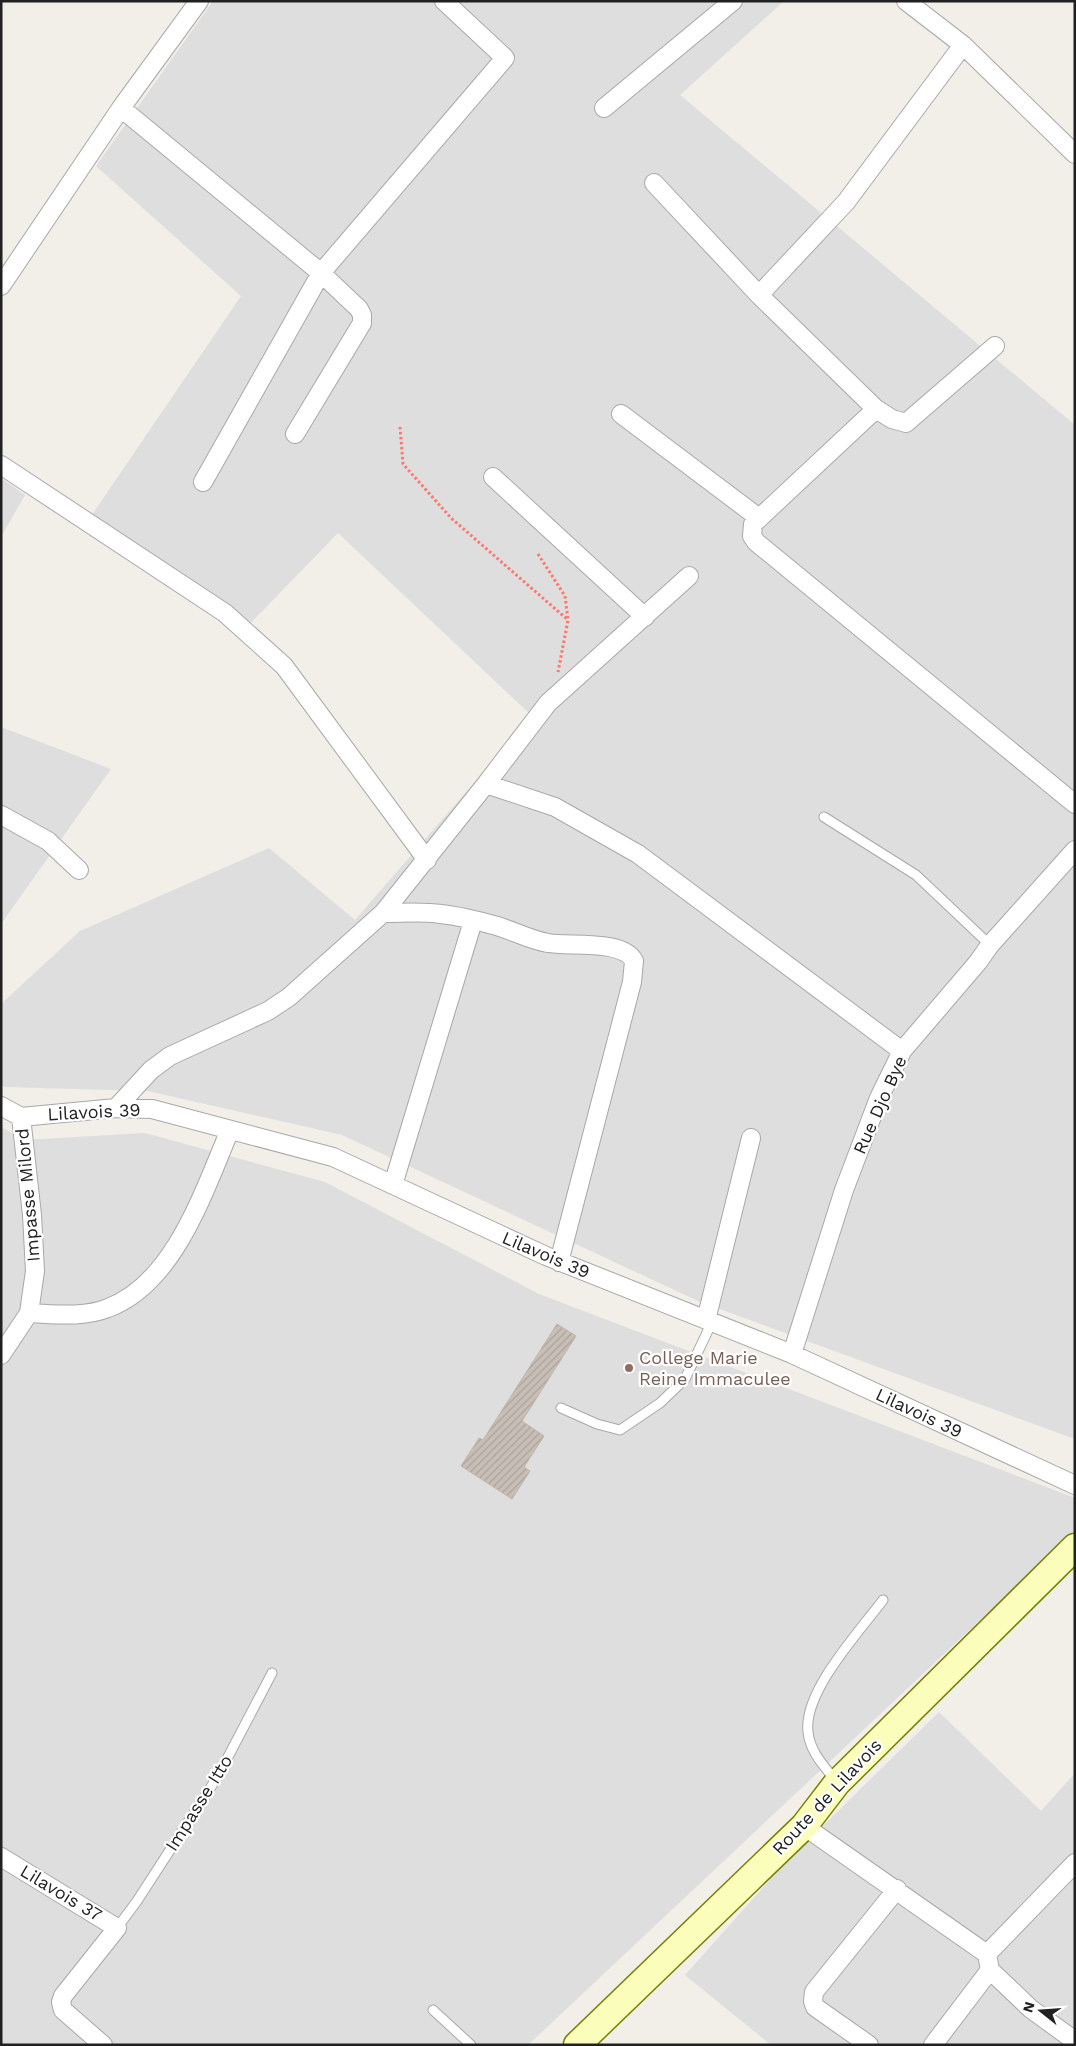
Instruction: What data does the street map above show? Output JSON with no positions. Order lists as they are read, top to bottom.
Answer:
{
  "streets": {
    "main road": ["Route de Lilavois"],
    "street": [
      "Rue Djo Bye",
      "Lilavois 39",
      "Impasse Milord",
      "Lilavois 37"
    ],
    "lane": ["Impasse Itto"]
  },
  "crossings": [
    ["Rue Djo Bye", "Lilavois 39"],
    ["Lilavois 39", "Impasse Milord"],
    ["Impasse Itto", "Lilavois 37"]
  ],
  "places": ["College Marie Reine Immaculee"],
  "north": "left"
}
